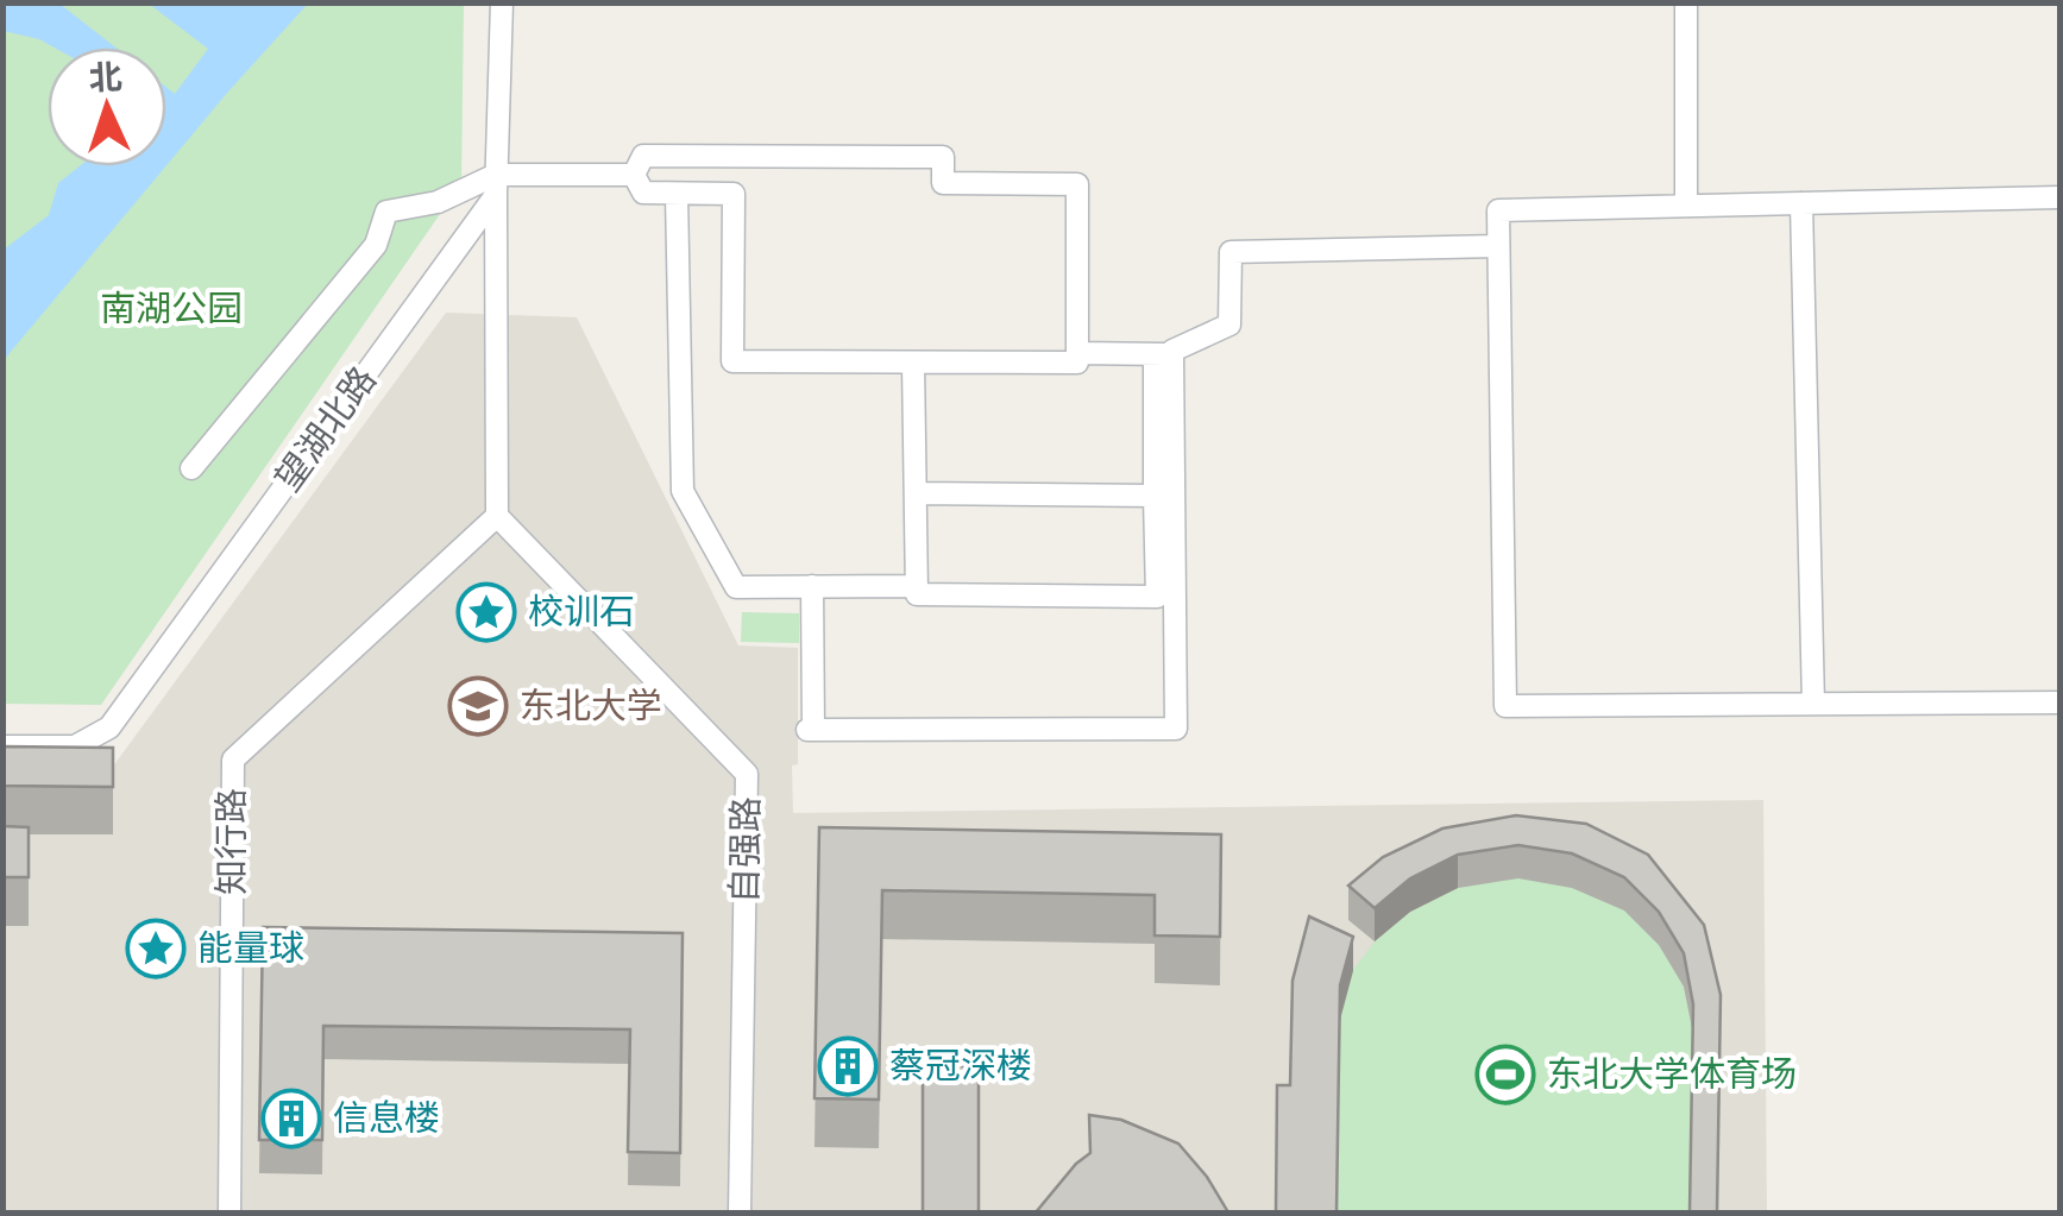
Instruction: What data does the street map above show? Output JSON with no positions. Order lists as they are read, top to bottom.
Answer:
{
  "streets": {
    "street": ["望湖北路", "知行路", "自强路"]
  },
  "crossings": [
    ["知行路", "自强路"]
  ],
  "parks": ["南湖公园"],
  "places": {
    "place": ["校训石", "能量球"],
    "school or university": ["东北大学"],
    "building": ["蔡冠深楼", "信息楼"],
    "sports": ["东北大学体育场"]
  },
  "north": "top"
}
